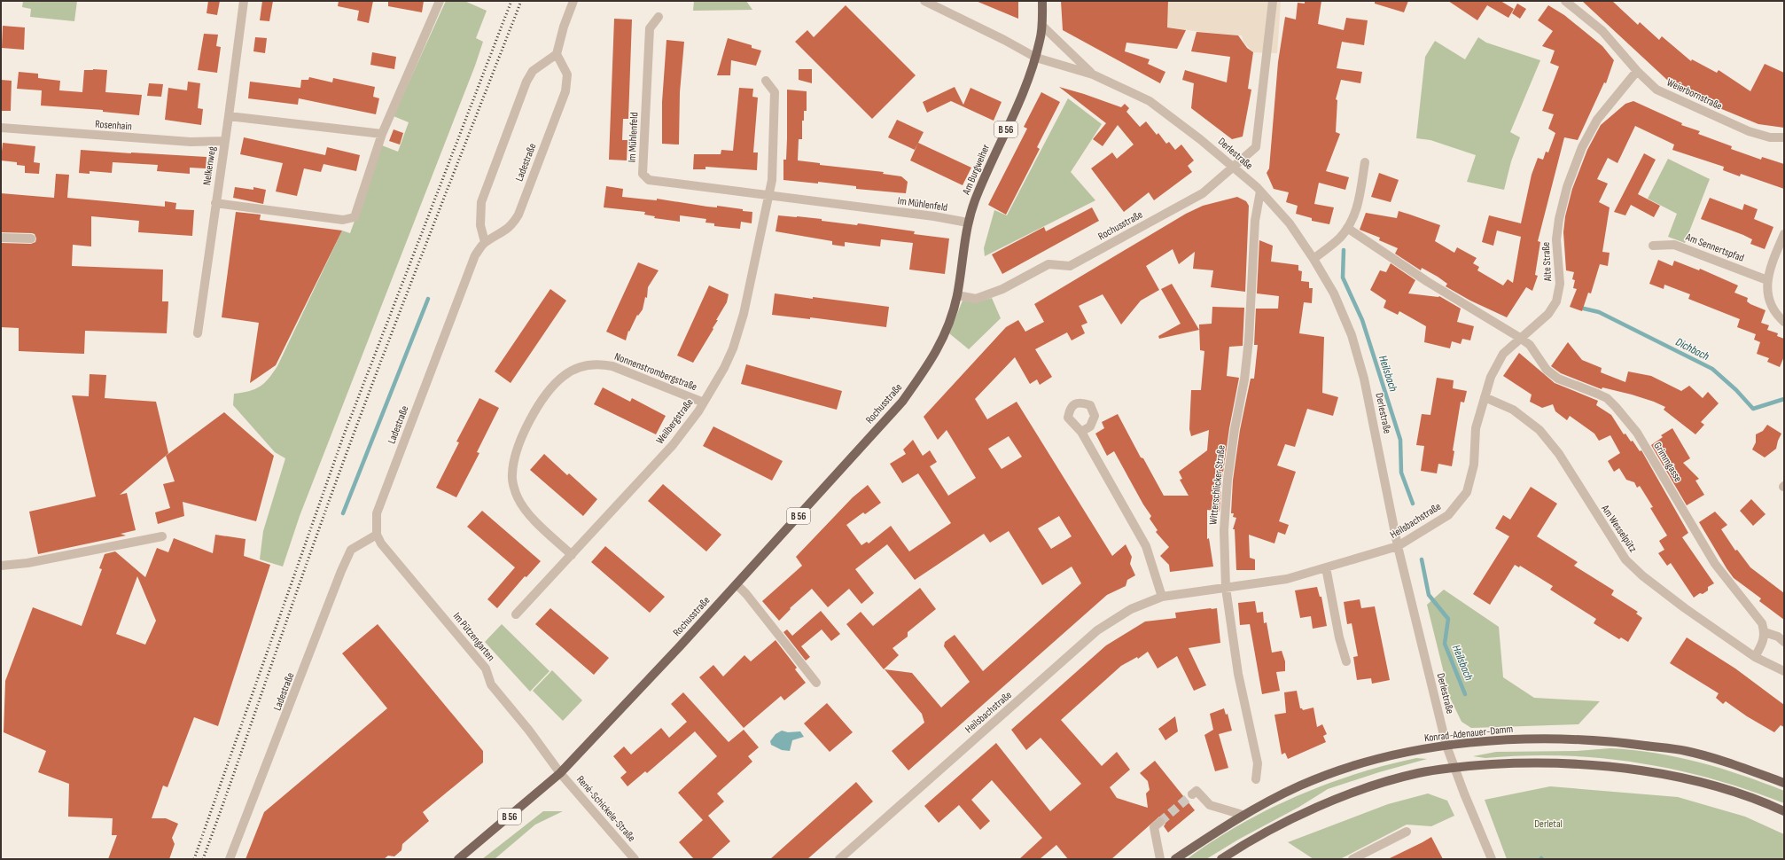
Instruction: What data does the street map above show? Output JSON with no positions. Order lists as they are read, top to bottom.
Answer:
{
  "streets": {
    "main road": [
      "B 56",
      "Am Burgweiher",
      "Rochusstraße",
      "Konrad-Adenauer-Damm"
    ],
    "street": [
      "Weierbornstraße",
      "Rosenhain",
      "Im Mühlenfeld",
      "Derlestraße",
      "Ladestraße",
      "Nelkenweg",
      "Am Sennertspfad",
      "Alte Straße",
      "Nonnenstrombergstraße",
      "Weilbergstraße",
      "Grimmgasse",
      "Witterschlicker Straße",
      "Heilsbachstraße",
      "Am Wesselpütz",
      "Im Pützengarten",
      "René-Schickele-Straße"
    ]
  },
  "crossings": [
    ["Weierbornstraße", "Alte Straße"],
    ["Rosenhain", "Nelkenweg"],
    ["Im Mühlenfeld", "Am Burgweiher"],
    ["Im Mühlenfeld", "Weilbergstraße"],
    ["Derlestraße", "Am Burgweiher"],
    ["Derlestraße", "Rochusstraße"],
    ["Derlestraße", "Witterschlicker Straße"],
    ["Derlestraße", "Heilsbachstraße"],
    ["Derlestraße", "Konrad-Adenauer-Damm"],
    ["Ladestraße", "Im Pützengarten"],
    ["Am Burgweiher", "Rochusstraße"],
    ["Rochusstraße", "Im Pützengarten"],
    ["Rochusstraße", "René-Schickele-Straße"],
    ["Alte Straße", "Grimmgasse"],
    ["Alte Straße", "Heilsbachstraße"],
    ["Nonnenstrombergstraße", "Weilbergstraße"],
    ["Grimmgasse", "Heilsbachstraße"],
    ["Witterschlicker Straße", "Heilsbachstraße"],
    ["Heilsbachstraße", "Am Wesselpütz"],
    ["Im Pützengarten", "René-Schickele-Straße"]
  ],
  "water": ["Dichbach", "Heilsbach"],
  "parks": ["Derletal"]
}
